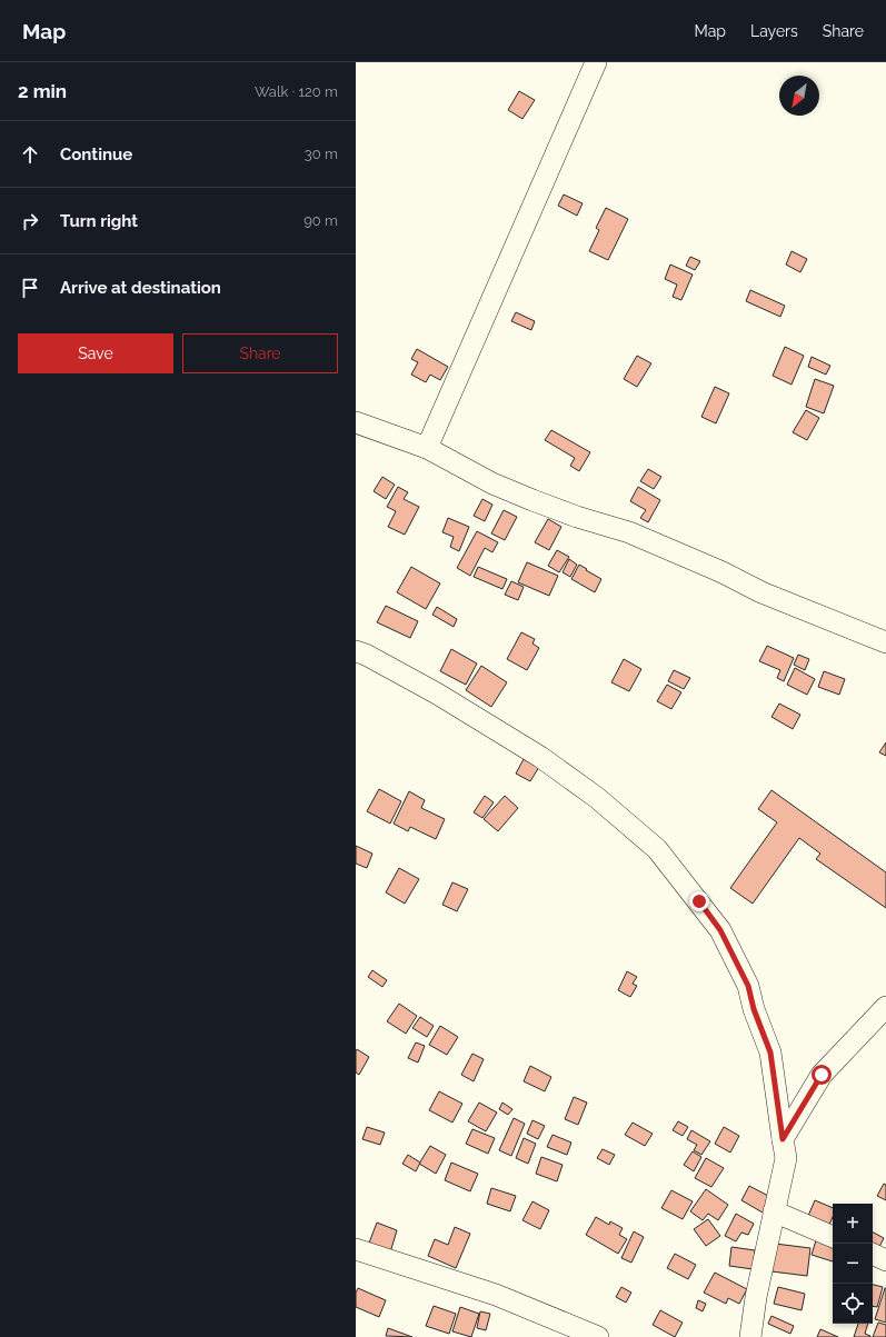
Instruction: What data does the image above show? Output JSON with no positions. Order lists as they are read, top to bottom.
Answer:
{
  "north": "bottom left",
  "page": {
    "header": "Map",
    "nav": ["Map", "Layers", "Share"],
    "heading": ["2 min", "Walk · 120 m"],
    "list": [
      ["Continue", "30 m"],
      ["Turn right", "90 m"],
      "Arrive at destination"
    ],
    "buttons": ["Save", "Share"],
    "map_buttons": ["+", "−"]
  }
}
